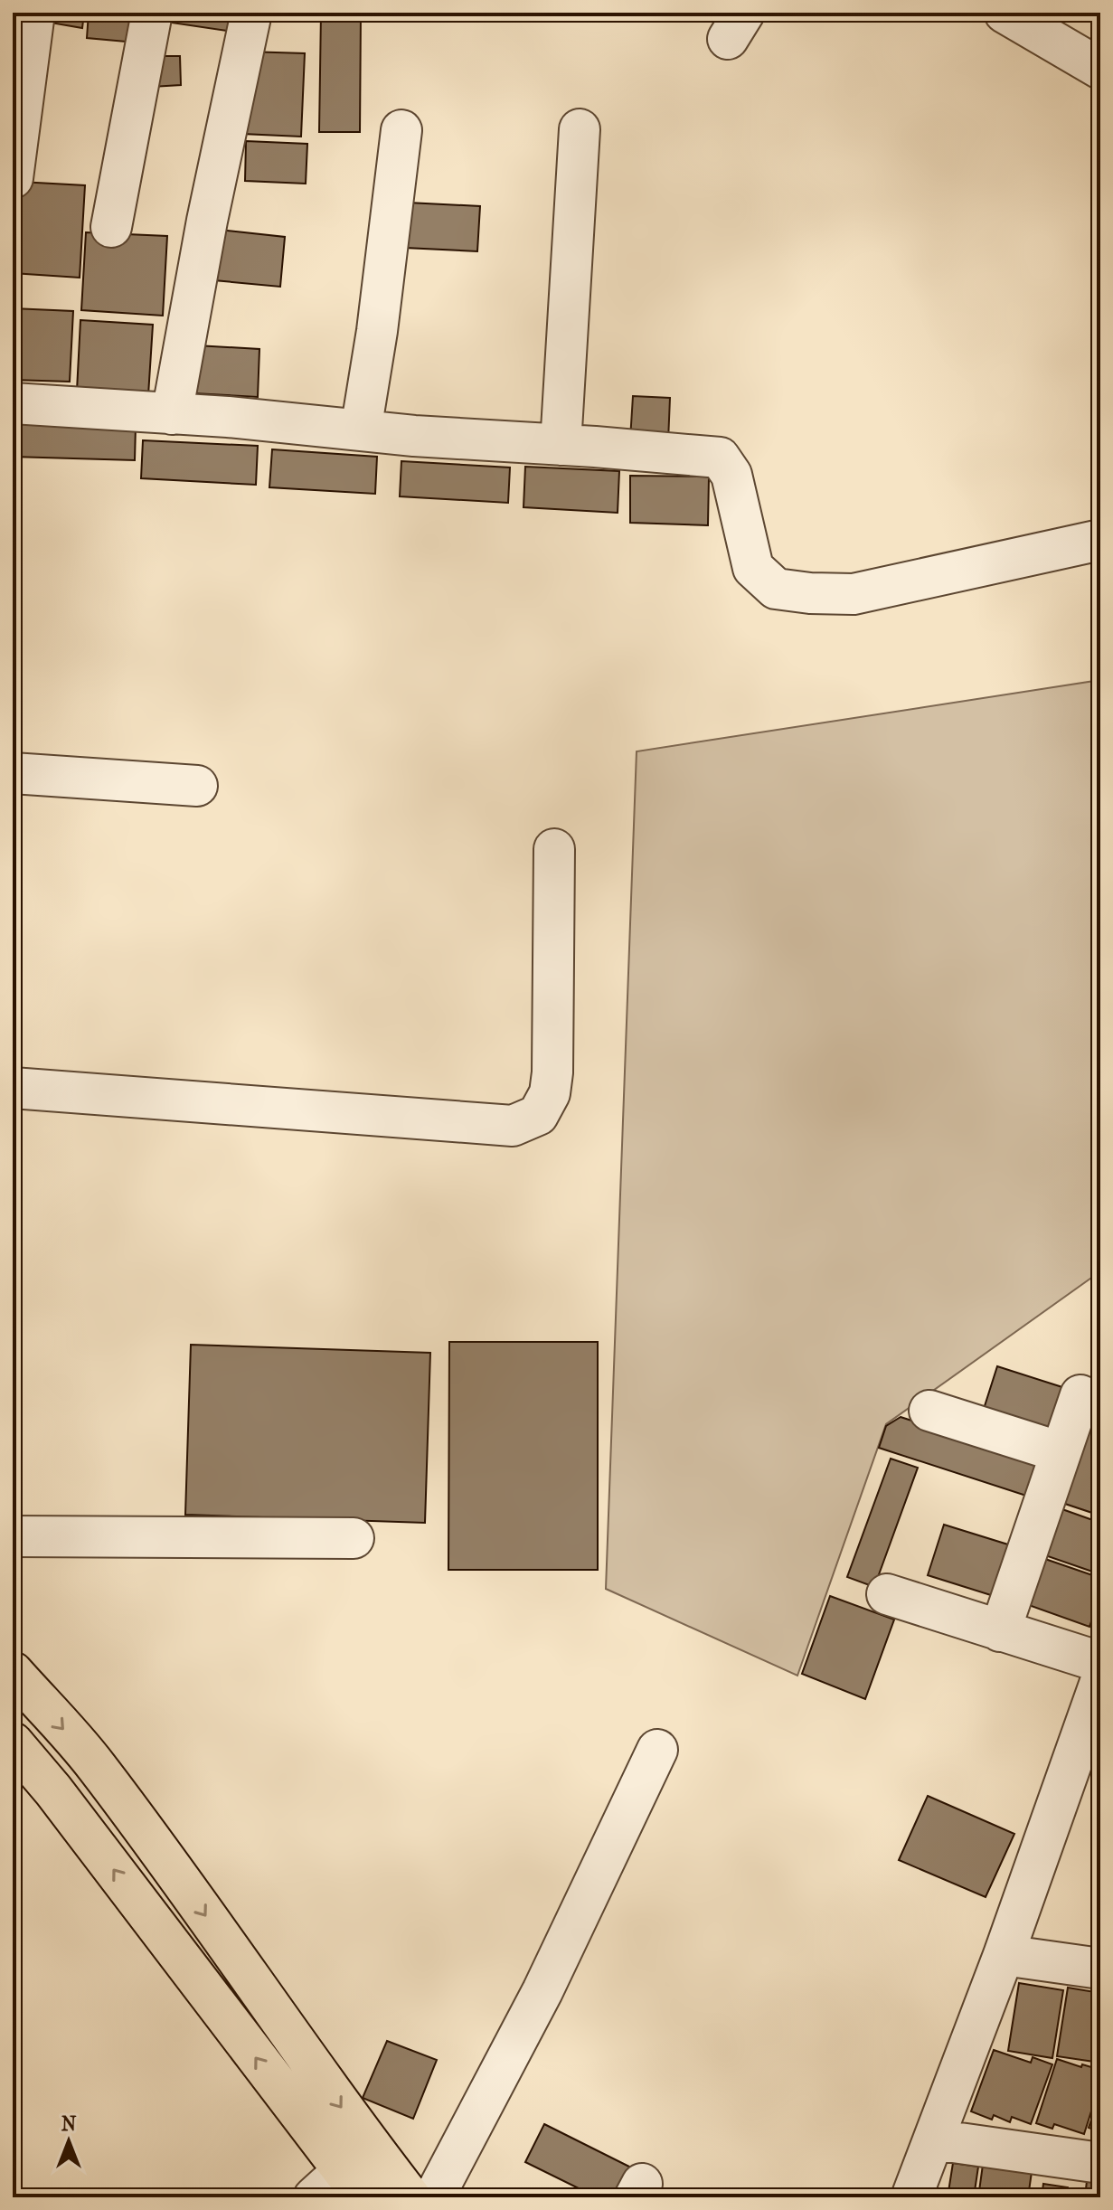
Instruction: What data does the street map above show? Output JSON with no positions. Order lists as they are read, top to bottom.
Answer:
{
  "north": "top"
}
